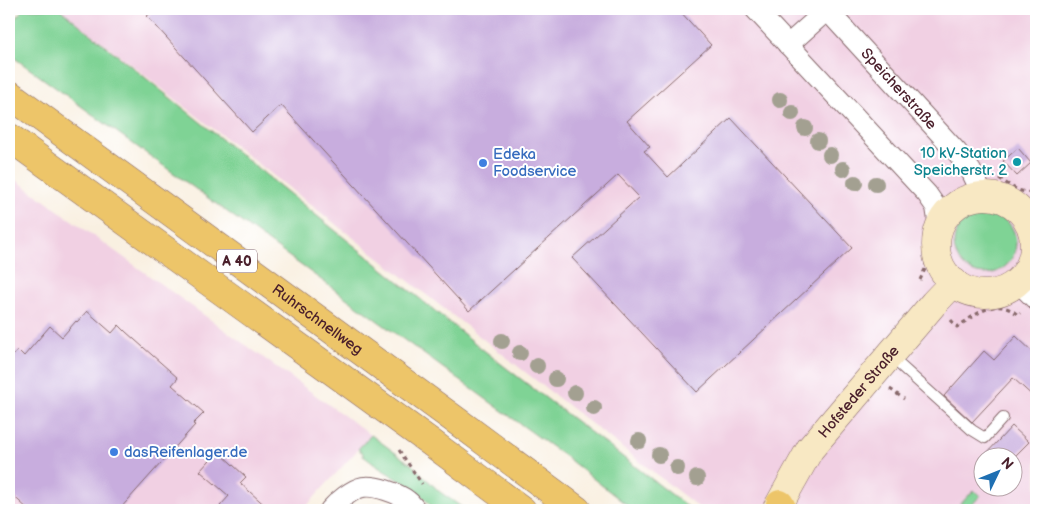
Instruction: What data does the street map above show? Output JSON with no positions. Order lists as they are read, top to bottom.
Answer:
{
  "streets": {
    "highway": ["A 40", "Ruhrschnellweg"],
    "street": ["Speicherstraße", "Hofsteder Straße"]
  },
  "crossings": [
    ["Speicherstraße", "Hofsteder Straße"]
  ],
  "places": ["10 kV-Station Speicherstr. 2", "Edeka Foodservice", "dasReifenlager.de"],
  "north": "top right"
}
